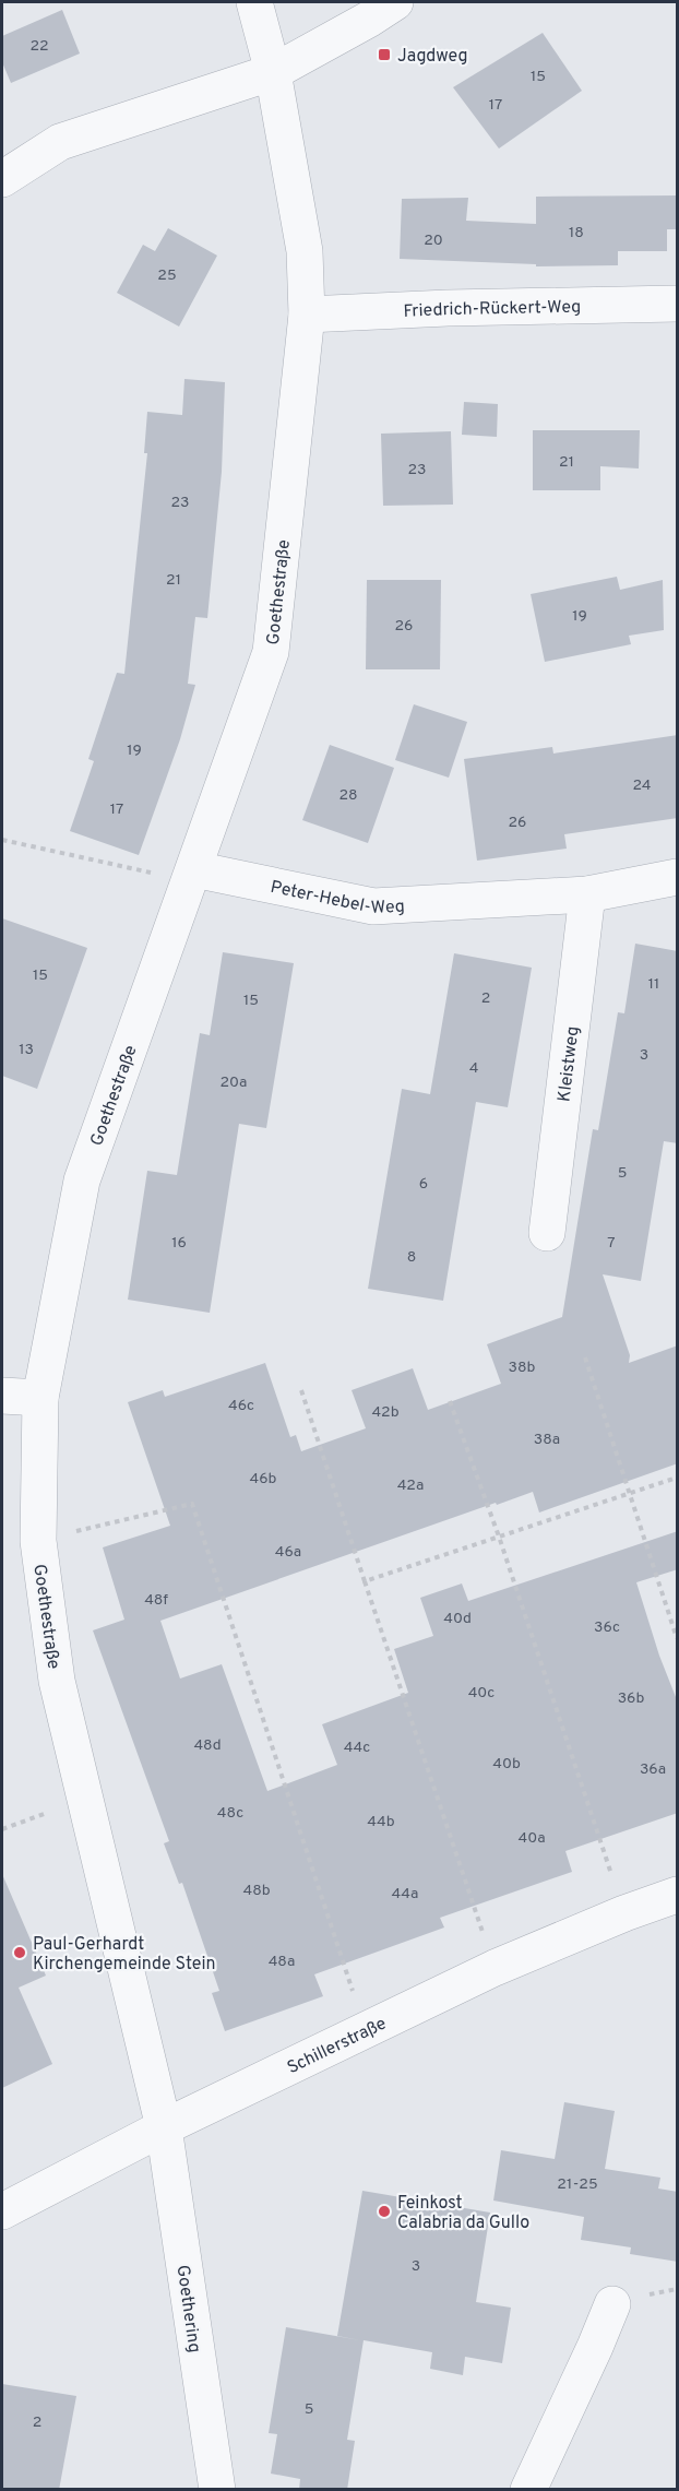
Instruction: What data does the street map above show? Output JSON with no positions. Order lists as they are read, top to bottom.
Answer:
{
  "streets": {
    "street": [
      "Friedrich-Rückert-Weg",
      "Goethestraße",
      "Peter-Hebel-Weg",
      "Kleistweg",
      "Schillerstraße",
      "Goethering"
    ]
  },
  "crossings": [
    ["Friedrich-Rückert-Weg", "Goethestraße"],
    ["Goethestraße", "Peter-Hebel-Weg"],
    ["Goethestraße", "Schillerstraße"],
    ["Goethestraße", "Goethering"],
    ["Peter-Hebel-Weg", "Kleistweg"],
    ["Schillerstraße", "Goethering"]
  ],
  "places": {
    "transit": ["Jagdweg"],
    "other": ["Paul-Gerhardt Kirchengemeinde Stein", "Feinkost Calabria da Gullo"]
  },
  "house_numbers": [
    "22",
    "15",
    "17",
    "18",
    "20",
    "25",
    "21",
    "23",
    "23",
    "21",
    "19",
    "26",
    "19",
    "24",
    "28",
    "17",
    "26",
    "15",
    "11",
    "2",
    "15",
    "13",
    "3",
    "4",
    "20a",
    "5",
    "6",
    "16",
    "7",
    "8",
    "38b",
    "46c",
    "42b",
    "38a",
    "46b",
    "42a",
    "46a",
    "48f",
    "40d",
    "36c",
    "40c",
    "36b",
    "48d",
    "44c",
    "40b",
    "36a",
    "48c",
    "44b",
    "40a",
    "48b",
    "44a",
    "48a",
    "21-25",
    "3",
    "5",
    "2"
  ]
}
